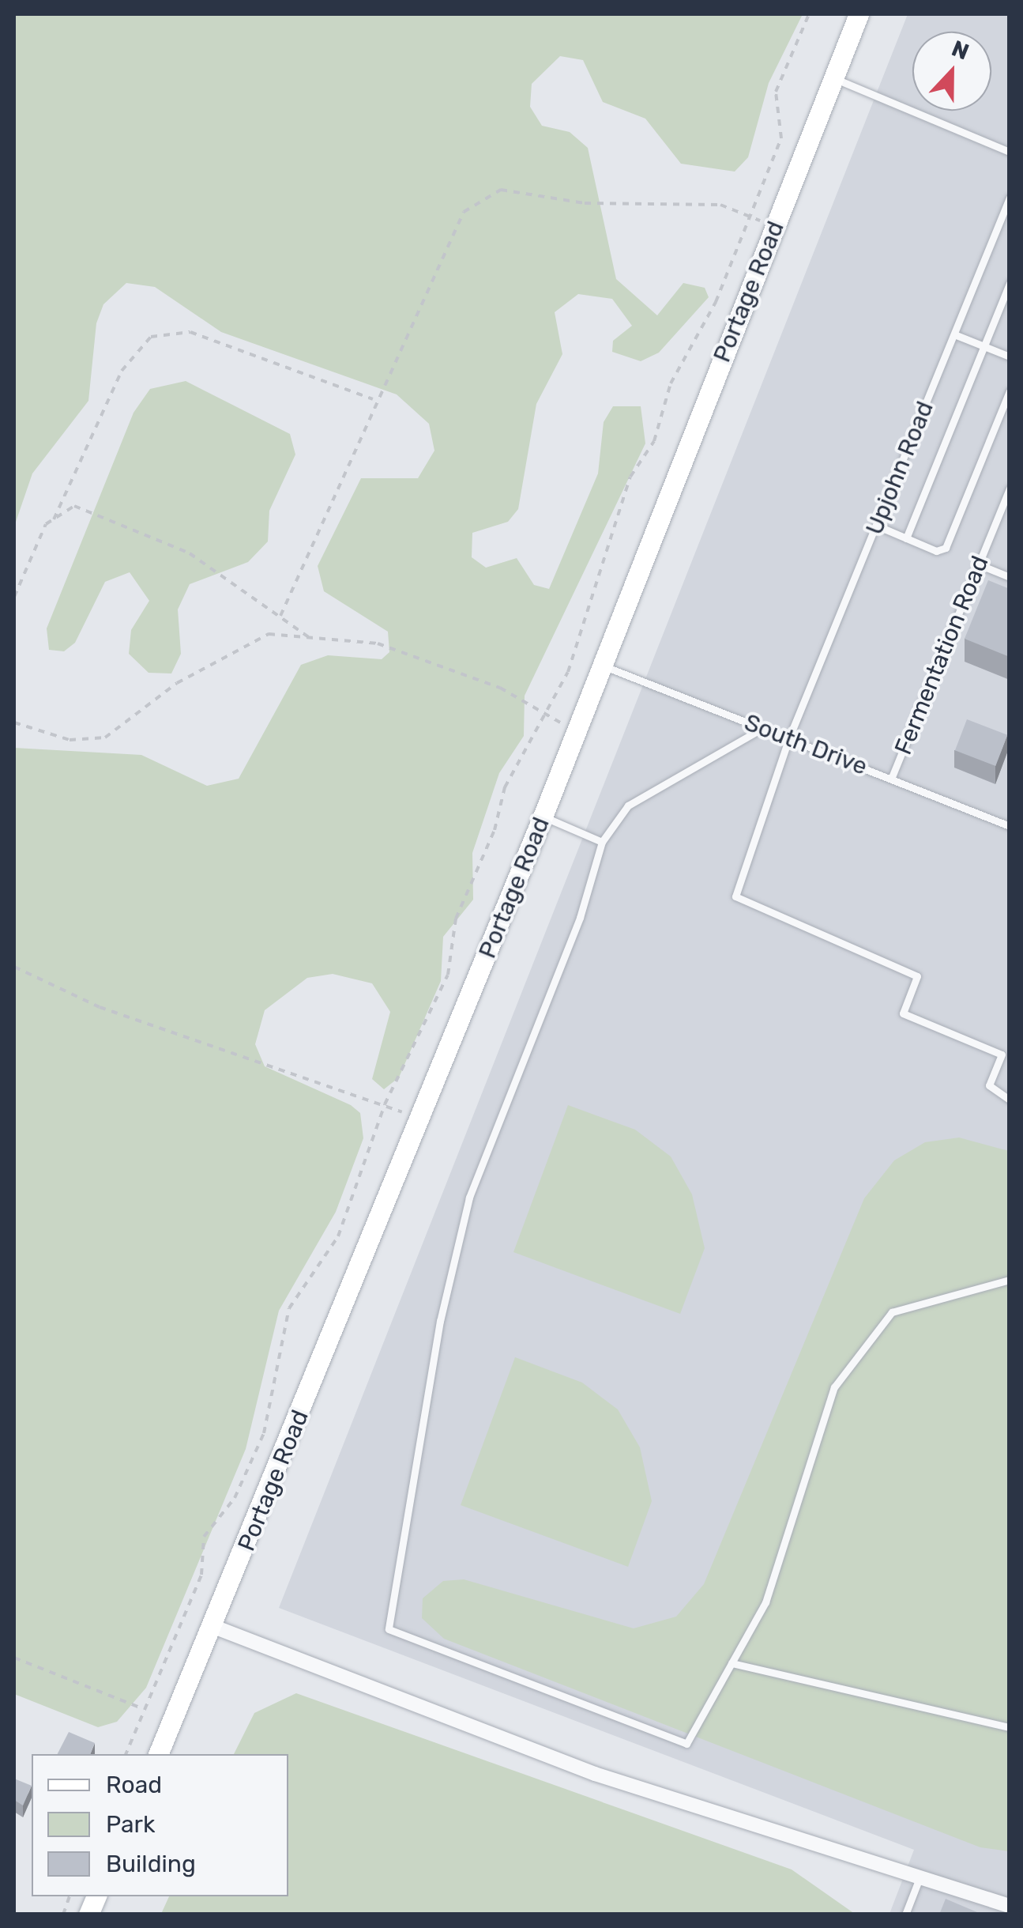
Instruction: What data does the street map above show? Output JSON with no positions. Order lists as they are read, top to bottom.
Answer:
{
  "streets": {
    "main road": ["Portage Road"],
    "lane": ["Upjohn Road", "Fermentation Road", "South Drive"]
  },
  "crossings": [
    ["Portage Road", "South Drive"],
    ["Upjohn Road", "South Drive"],
    ["Fermentation Road", "South Drive"]
  ],
  "legend": ["Road", "Park", "Building"],
  "north": "top"
}
